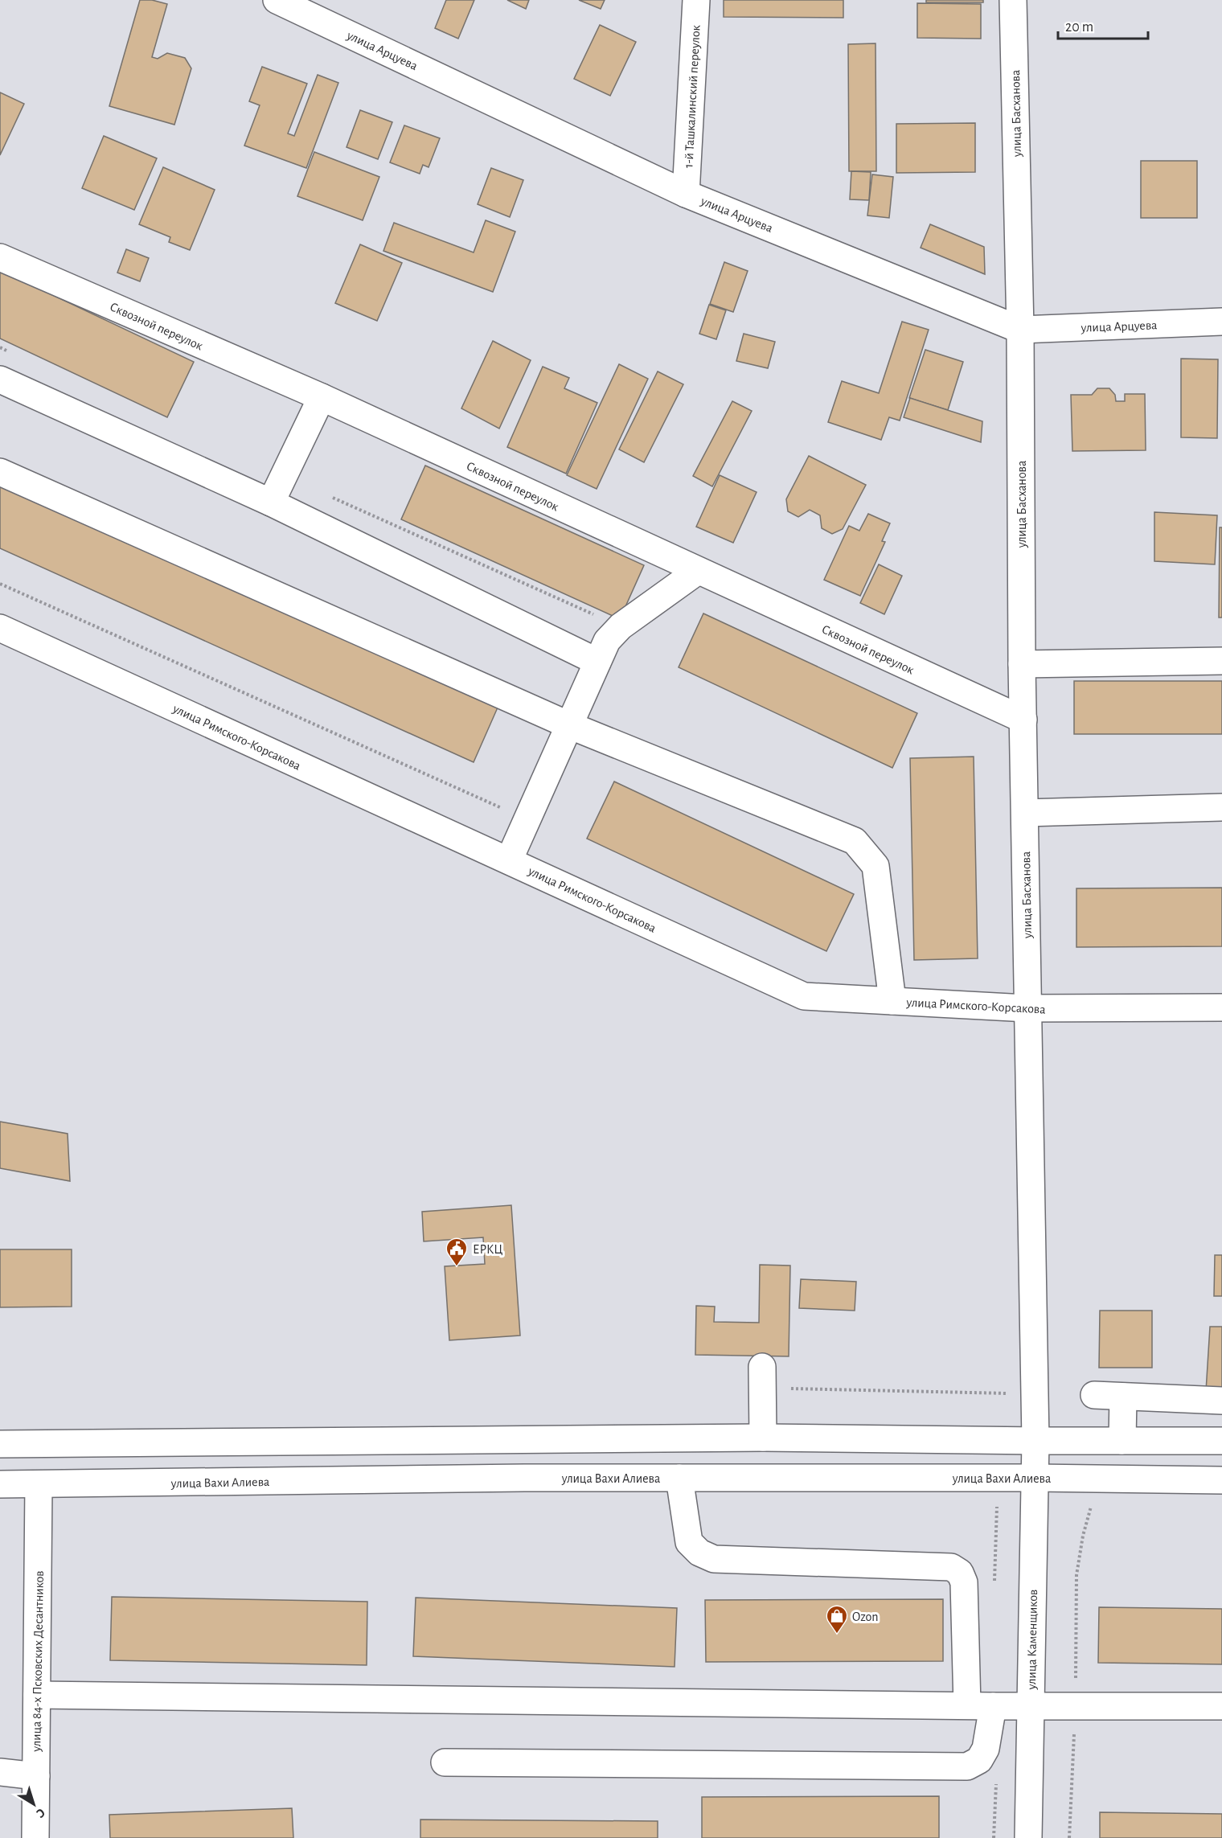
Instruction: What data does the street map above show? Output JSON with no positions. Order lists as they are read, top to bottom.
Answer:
{
  "streets": {
    "street": [
      "улица Арцуева",
      "1-й Ташкалинский переулок",
      "улица Басханова",
      "Сквозной переулок",
      "улица Римского-Корсакова",
      "улица Вахи Алиева",
      "улица Каменщиков",
      "улица 84-х Псковских Десантников"
    ]
  },
  "crossings": [
    ["улица Арцуева", "1-й Ташкалинский переулок"],
    ["улица Арцуева", "улица Басханова"],
    ["улица Басханова", "Сквозной переулок"],
    ["улица Басханова", "улица Римского-Корсакова"],
    ["улица Басханова", "улица Каменщиков"],
    ["улица Вахи Алиева", "улица Каменщиков"],
    ["улица Вахи Алиева", "улица 84-х Псковских Десантников"]
  ],
  "places": {
    "public building": ["ЕРКЦ"],
    "shop": ["Ozon"]
  },
  "scale_bar": "20 m",
  "north": "bottom right"
}
